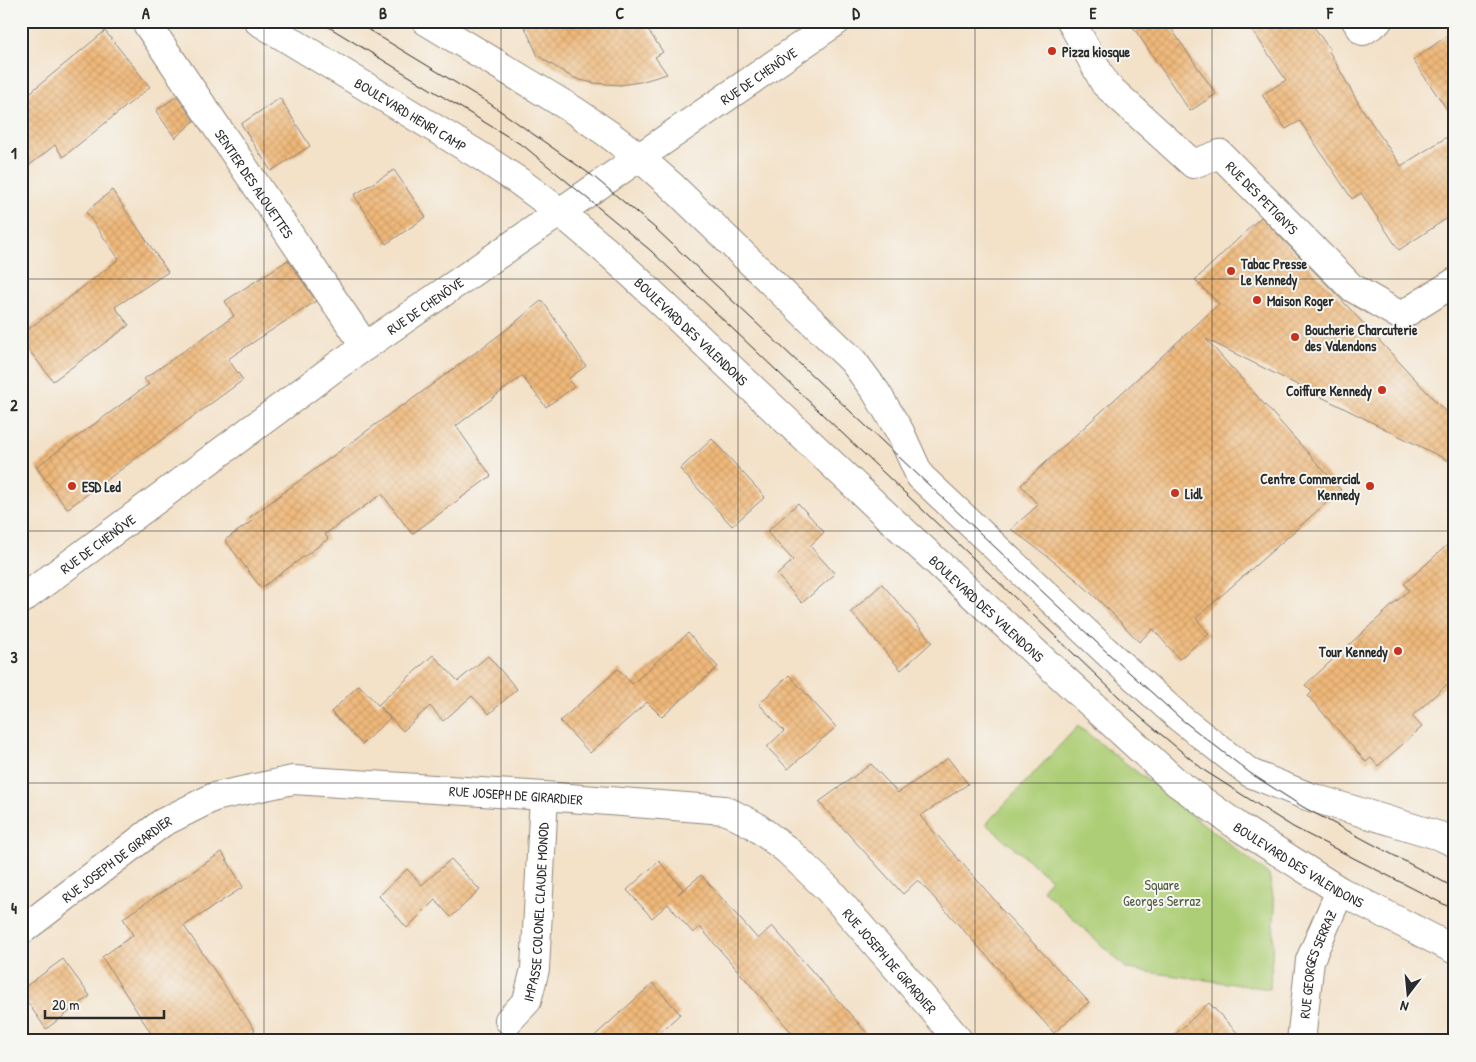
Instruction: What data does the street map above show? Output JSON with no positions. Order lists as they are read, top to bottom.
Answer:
{
  "streets": {
    "street": [
      "RUE DE CHENÔVE",
      "BOULEVARD HENRI CAMP",
      "SENTIER DES ALOUETTES",
      "RUE DES PETIGNYS",
      "BOULEVARD DES VALENDONS",
      "RUE JOSEPH DE GIRARDIER",
      "IMPASSE COLONEL CLAUDE MONOD",
      "RUE GEORGES SERRAZ"
    ]
  },
  "crossings": [
    ["RUE DE CHENÔVE", "BOULEVARD HENRI CAMP"],
    ["RUE DE CHENÔVE", "SENTIER DES ALOUETTES"],
    ["RUE DE CHENÔVE", "BOULEVARD DES VALENDONS"],
    ["BOULEVARD HENRI CAMP", "BOULEVARD DES VALENDONS"],
    ["BOULEVARD DES VALENDONS", "RUE GEORGES SERRAZ"],
    ["RUE JOSEPH DE GIRARDIER", "IMPASSE COLONEL CLAUDE MONOD"]
  ],
  "parks": ["Square Georges Serraz"],
  "places": [
    "Pizza kiosque",
    "Tabac Presse Le Kennedy",
    "Maison Roger",
    "Boucherie Charcuterie des Valendons",
    "Coiffure Kennedy",
    "ESD Led",
    "Centre Commercial Kennedy",
    "Lidl",
    "Tour Kennedy"
  ],
  "scale_bar": "20 m",
  "north": "bottom",
  "grid": {
    "columns": [
      "A",
      "B",
      "C",
      "D",
      "E",
      "F"
    ],
    "rows": [
      "1",
      "2",
      "3",
      "4"
    ]
  }
}
